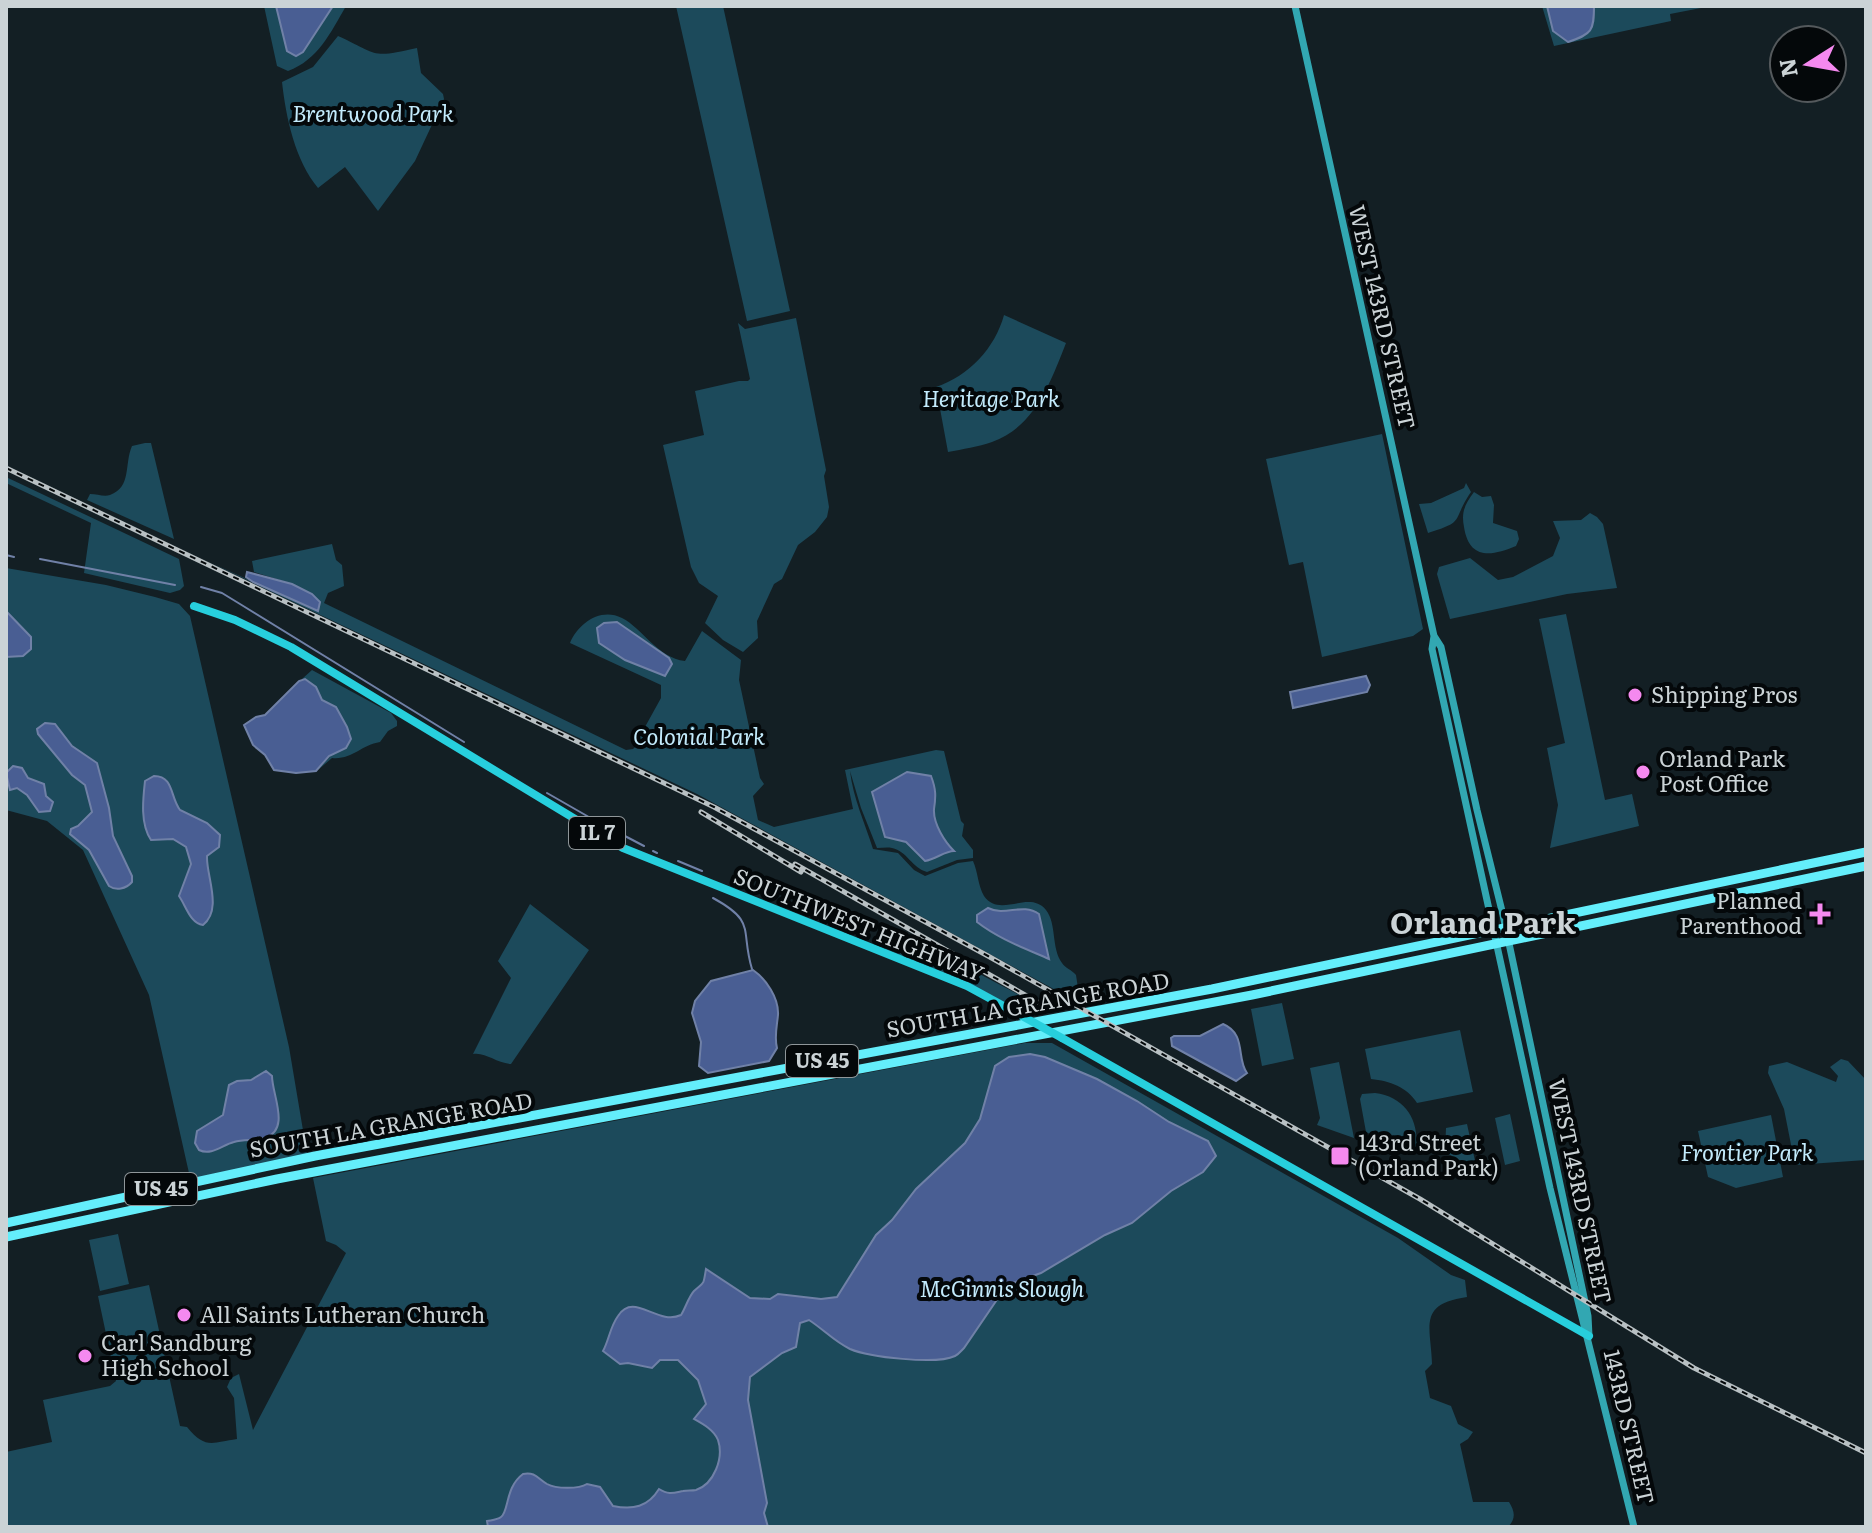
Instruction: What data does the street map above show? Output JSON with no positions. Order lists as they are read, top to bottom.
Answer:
{
  "streets": {
    "highway": ["SOUTH LA GRANGE ROAD", "US 45"],
    "main road": [
      "WEST 143RD STREET",
      "IL 7",
      "SOUTHWEST HIGHWAY",
      "143RD STREET"
    ]
  },
  "crossings": [
    ["WEST 143RD STREET", "SOUTHWEST HIGHWAY"],
    ["WEST 143RD STREET", "SOUTH LA GRANGE ROAD"],
    ["WEST 143RD STREET", "143RD STREET"],
    ["SOUTHWEST HIGHWAY", "143RD STREET"]
  ],
  "districts": ["Orland Park"],
  "parks": [
    "Brentwood Park",
    "Heritage Park",
    "Colonial Park",
    "Frontier Park",
    "McGinnis Slough"
  ],
  "places": {
    "other": [
      "Shipping Pros",
      "Orland Park Post Office",
      "All Saints Lutheran Church",
      "Carl Sandburg High School"
    ],
    "health": ["Planned Parenthood"],
    "transit": ["143rd Street (Orland Park)"]
  },
  "north": "left"
}
